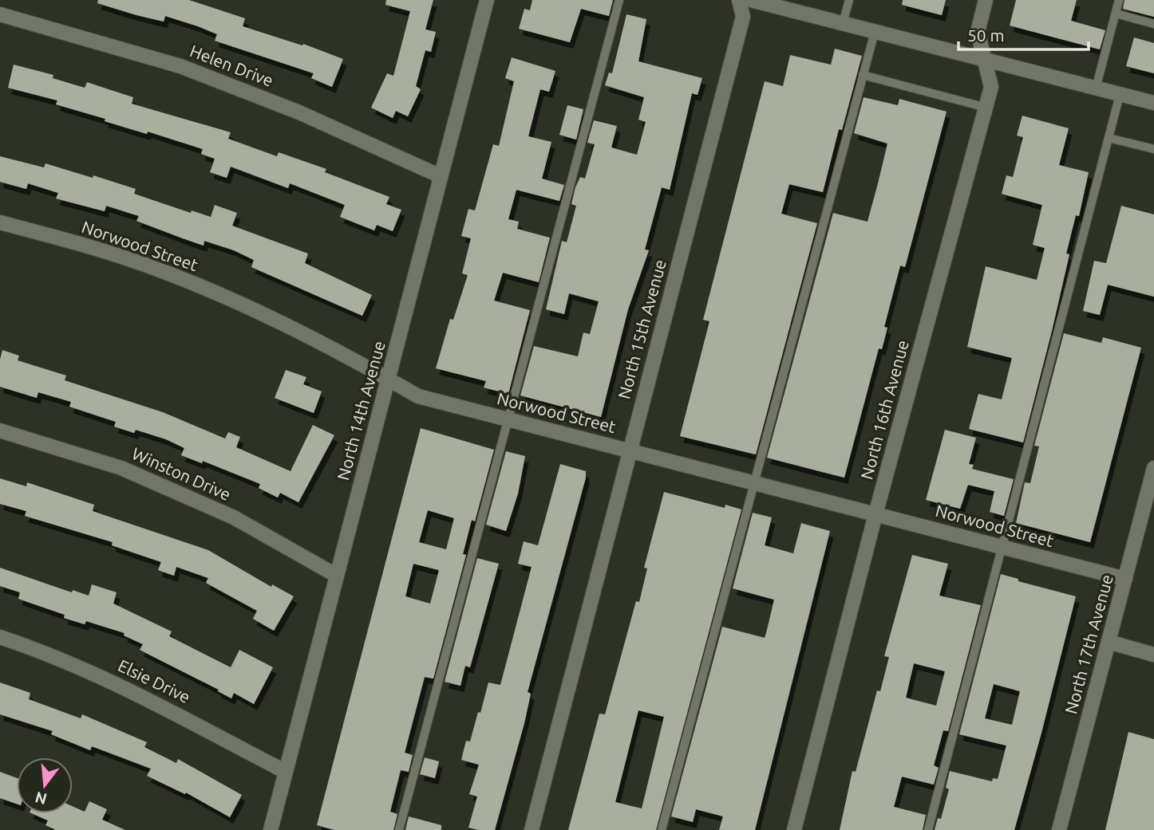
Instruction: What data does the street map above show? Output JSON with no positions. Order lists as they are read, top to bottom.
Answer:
{
  "streets": {
    "street": [
      "Helen Drive",
      "Norwood Street",
      "North 15th Avenue",
      "North 16th Avenue",
      "North 14th Avenue",
      "Winston Drive",
      "North 17th Avenue",
      "Elsie Drive"
    ]
  },
  "crossings": [
    ["Helen Drive", "North 14th Avenue"],
    ["Norwood Street", "North 15th Avenue"],
    ["Norwood Street", "North 16th Avenue"],
    ["Norwood Street", "North 14th Avenue"],
    ["Norwood Street", "North 17th Avenue"],
    ["North 14th Avenue", "Winston Drive"],
    ["North 14th Avenue", "Elsie Drive"]
  ],
  "scale_bar": "50 m",
  "north": "bottom"
}
